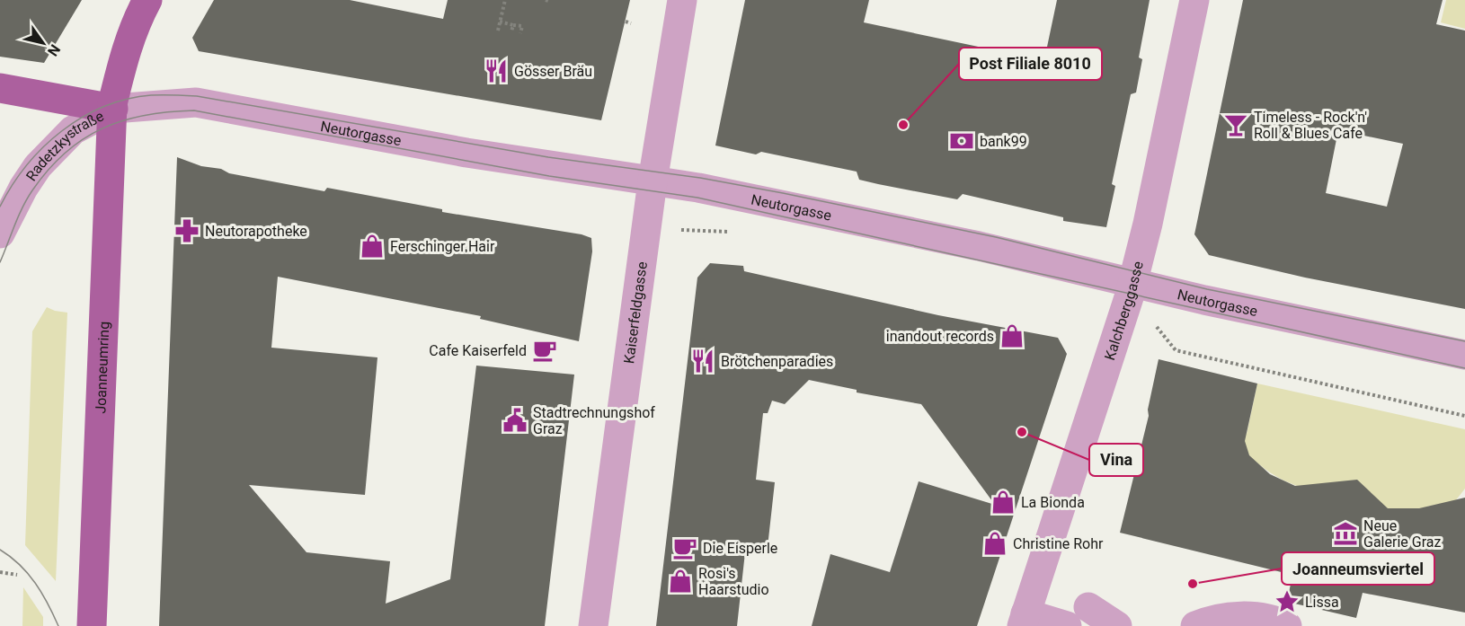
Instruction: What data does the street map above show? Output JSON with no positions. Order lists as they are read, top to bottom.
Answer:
{
  "streets": {
    "main road": ["Radetzkystraße", "Joanneumring"],
    "street": ["Neutorgasse", "Kalchberggasse", "Kaiserfeldgasse"]
  },
  "crossings": [
    ["Neutorgasse", "Radetzkystraße"],
    ["Neutorgasse", "Kalchberggasse"],
    ["Neutorgasse", "Kaiserfeldgasse"],
    ["Neutorgasse", "Joanneumring"],
    ["Radetzkystraße", "Joanneumring"]
  ],
  "places": {
    "restaurant": ["Gösser Bräu", "Brötchenparadies"],
    "other": ["Post Filiale 8010", "Vina", "Joanneumsviertel"],
    "bar": ["Timeless - Rock'n' Roll & Blues Cafe"],
    "bank": ["bank99"],
    "pharmacy": ["Neutorapotheke"],
    "shop": [
      "Ferschinger.Hair",
      "inandout records",
      "La Bionda",
      "Christine Rohr",
      "Rosi's Haarstudio"
    ],
    "cafe": ["Cafe Kaiserfeld", "Die Eisperle"],
    "public building": ["Stadtrechnungshof Graz"],
    "museum": ["Neue Galerie Graz"],
    "place": ["Lissa"]
  },
  "north": "bottom right"
}
